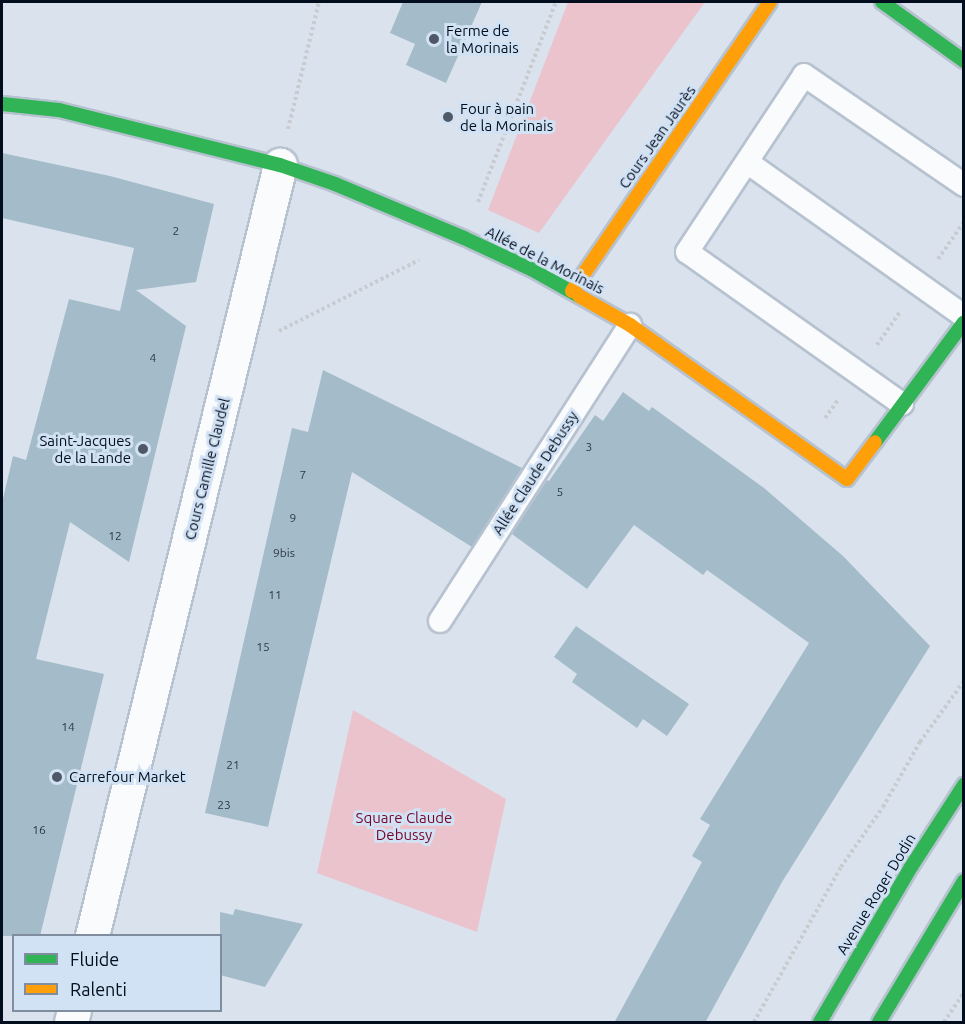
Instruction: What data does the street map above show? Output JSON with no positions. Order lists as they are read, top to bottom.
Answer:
{
  "streets": {
    "street": [
      "Cours Jean Jaurès",
      "Allée de la Morinais",
      "Cours Camille Claudel",
      "Avenue Roger Dodin"
    ],
    "lane": ["Allée Claude Debussy"]
  },
  "crossings": [
    ["Cours Jean Jaurès", "Allée de la Morinais"],
    ["Allée de la Morinais", "Cours Camille Claudel"],
    ["Allée de la Morinais", "Allée Claude Debussy"]
  ],
  "parks": ["Square Claude Debussy"],
  "places": [
    "Ferme de la Morinais",
    "Four à pain de la Morinais",
    "Saint-Jacques de la Lande",
    "Carrefour Market"
  ],
  "house_numbers": [
    "2",
    "4",
    "3",
    "7",
    "5",
    "9",
    "12",
    "9bis",
    "11",
    "15",
    "14",
    "21",
    "23",
    "16"
  ],
  "legend": ["Fluide", "Ralenti"]
}
